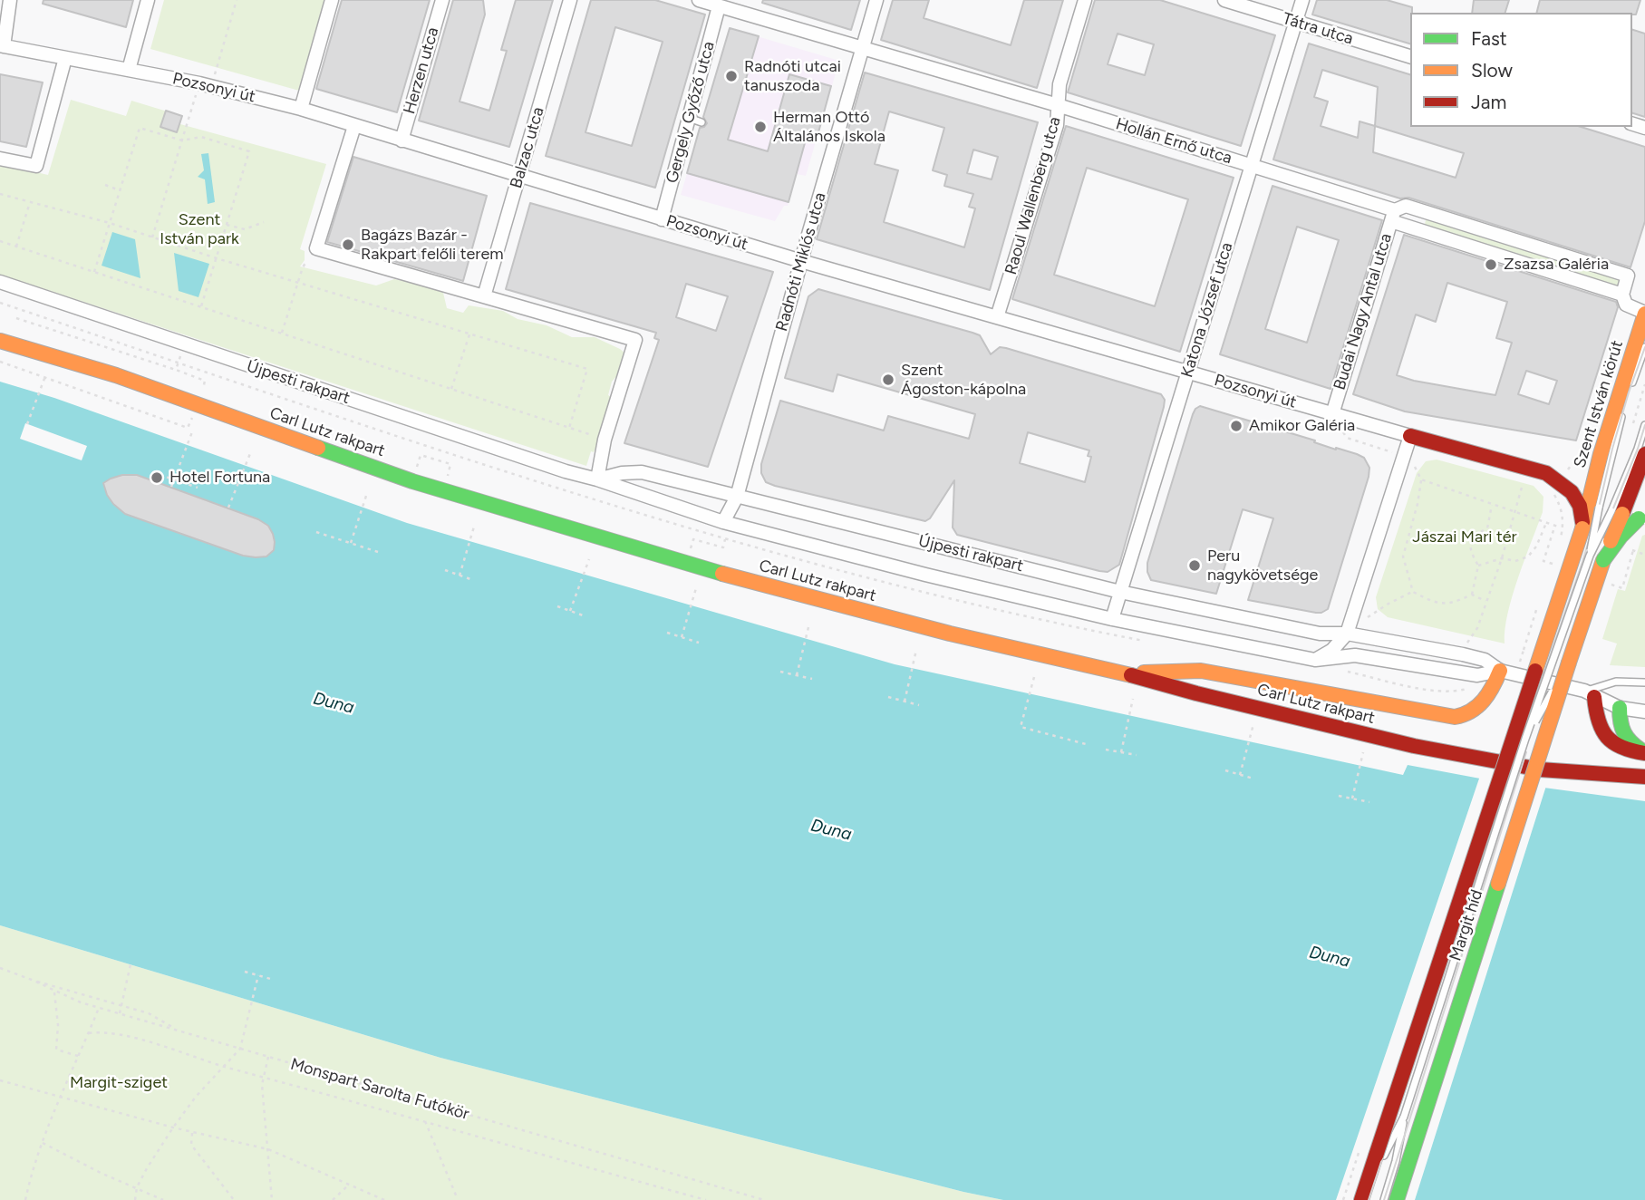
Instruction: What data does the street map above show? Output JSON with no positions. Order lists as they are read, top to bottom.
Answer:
{
  "streets": {
    "main road": ["Szent István körút", "Carl Lutz rakpart", "Margit híd"],
    "street": [
      "Tátra utca",
      "Herzen utca",
      "Pozsonyi út",
      "Gergely Győző utca",
      "Hollán Ernő utca",
      "Balzac utca",
      "Raoul Wallenberg utca",
      "Radnóti Miklós utca",
      "Katona József utca",
      "Budai Nagy Antal utca",
      "Újpesti rakpart"
    ],
    "path": ["Monspart Sarolta Futókör"]
  },
  "crossings": [
    ["Tátra utca", "Katona József utca"],
    ["Herzen utca", "Pozsonyi út"],
    ["Pozsonyi út", "Gergely Győző utca"],
    ["Pozsonyi út", "Balzac utca"],
    ["Pozsonyi út", "Raoul Wallenberg utca"],
    ["Pozsonyi út", "Radnóti Miklós utca"],
    ["Pozsonyi út", "Katona József utca"],
    ["Pozsonyi út", "Budai Nagy Antal utca"],
    ["Gergely Győző utca", "Hollán Ernő utca"],
    ["Hollán Ernő utca", "Raoul Wallenberg utca"],
    ["Hollán Ernő utca", "Radnóti Miklós utca"],
    ["Hollán Ernő utca", "Katona József utca"],
    ["Hollán Ernő utca", "Budai Nagy Antal utca"],
    ["Hollán Ernő utca", "Szent István körút"],
    ["Radnóti Miklós utca", "Újpesti rakpart"],
    ["Katona József utca", "Újpesti rakpart"],
    ["Szent István körút", "Margit híd"]
  ],
  "water": ["Duna"],
  "parks": ["Szent István park", "Jászai Mari tér", "Margit-sziget"],
  "places": [
    "Radnóti utcai tanuszoda",
    "Herman Ottó Általános Iskola",
    "Bagázs Bazár - Rakpart felőli terem",
    "Zsazsa Galéria",
    "Szent Ágoston-kápolna",
    "Amikor Galéria",
    "Hotel Fortuna",
    "Peru nagykövetsége"
  ],
  "legend": ["Fast", "Slow", "Jam"]
}
